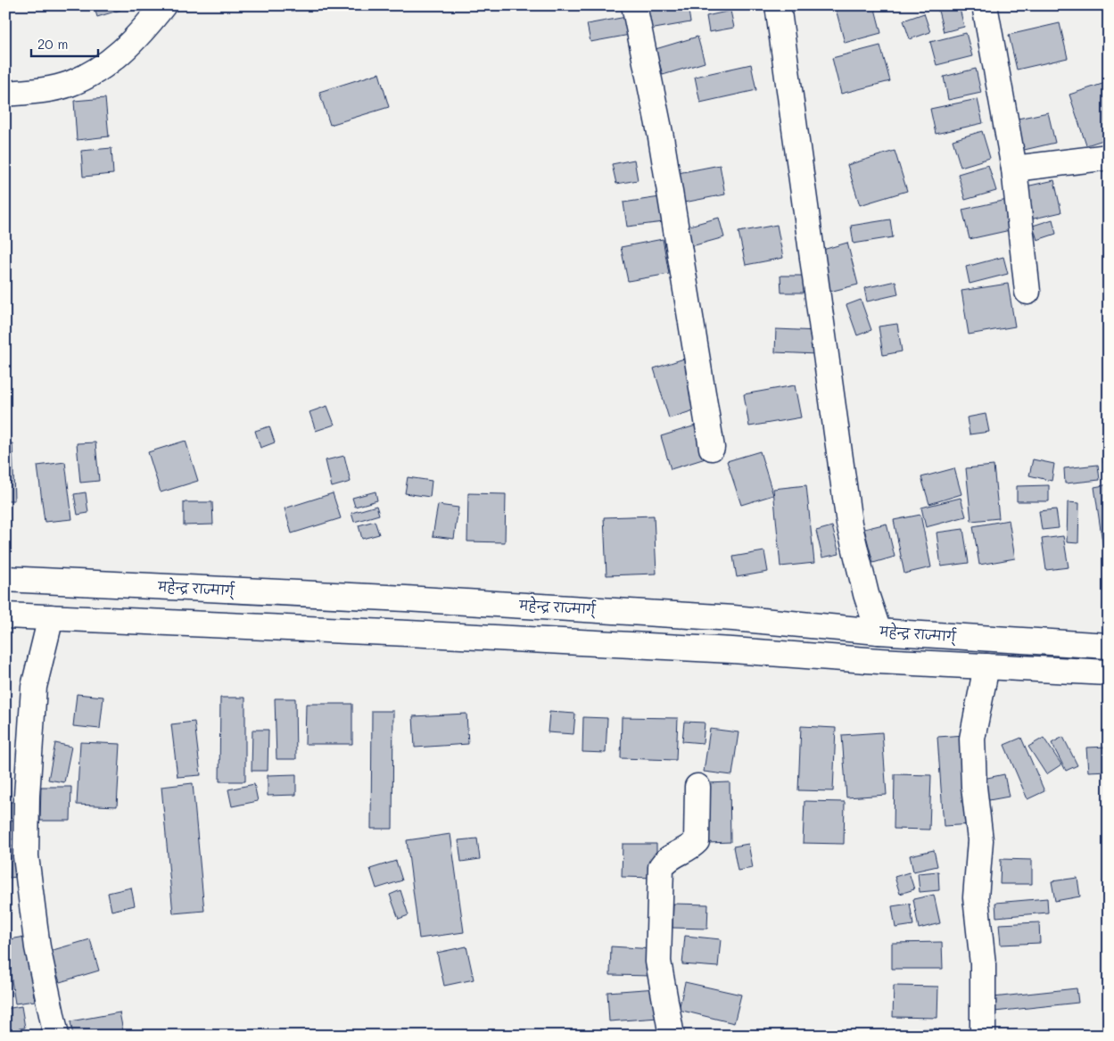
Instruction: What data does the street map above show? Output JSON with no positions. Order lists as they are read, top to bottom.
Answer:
{
  "streets": {
    "main road": ["महेन्द्र राज्मार्ग्"]
  },
  "scale_bar": "20 m"
}
